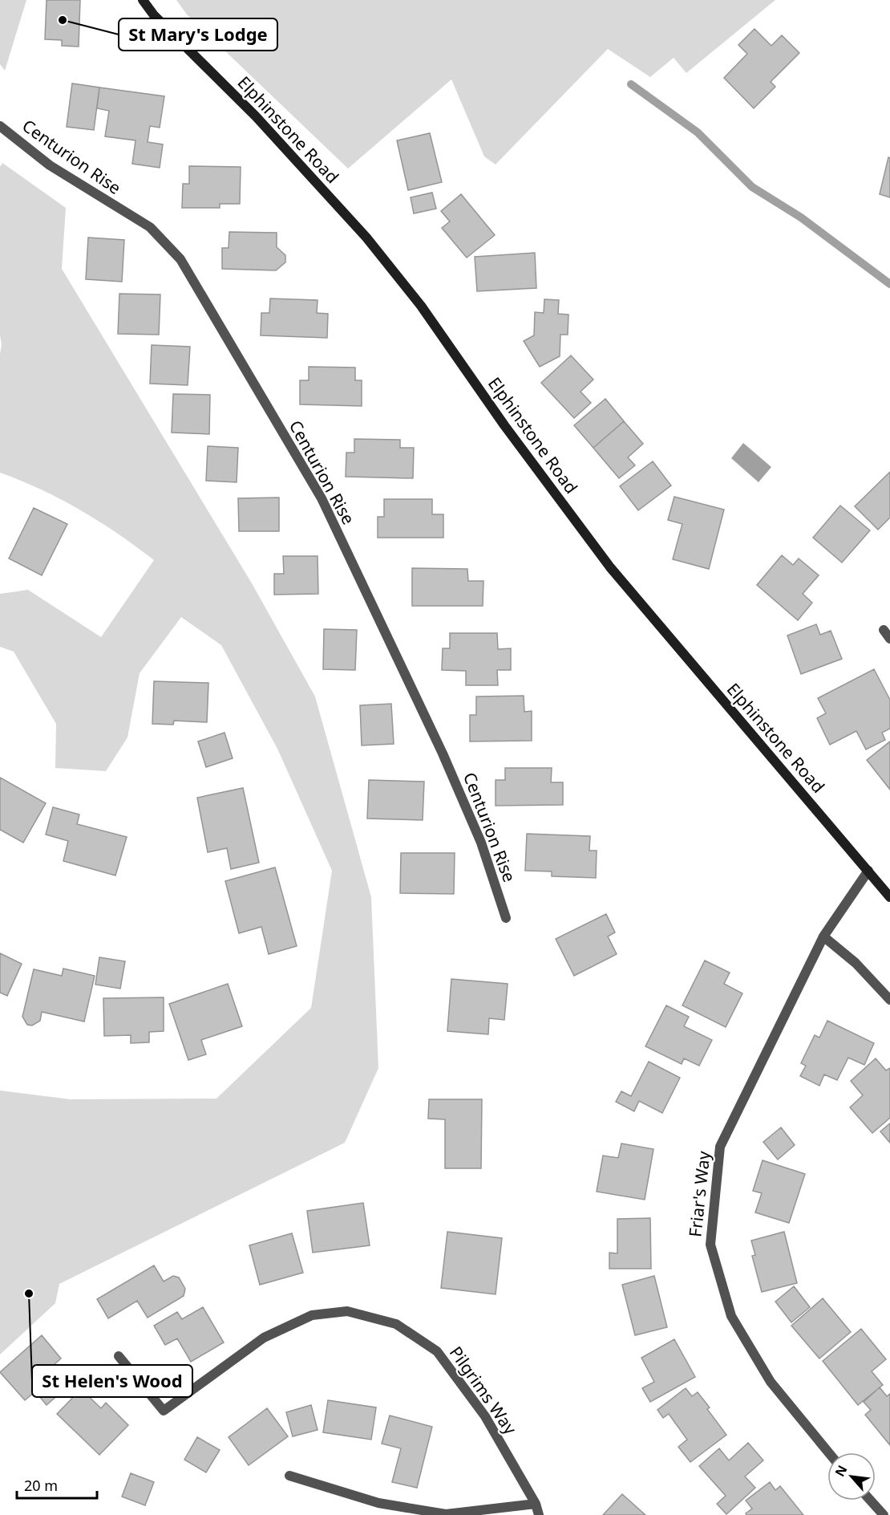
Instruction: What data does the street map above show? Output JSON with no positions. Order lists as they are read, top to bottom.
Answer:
{
  "streets": {
    "street": [
      "Elphinstone Road",
      "Centurion Rise",
      "Friar's Way",
      "Pilgrims Way"
    ]
  },
  "crossings": [
    ["Elphinstone Road", "Friar's Way"]
  ],
  "places": ["St Mary's Lodge", "St Helen's Wood"],
  "scale_bar": "20 m",
  "north": "top left"
}
